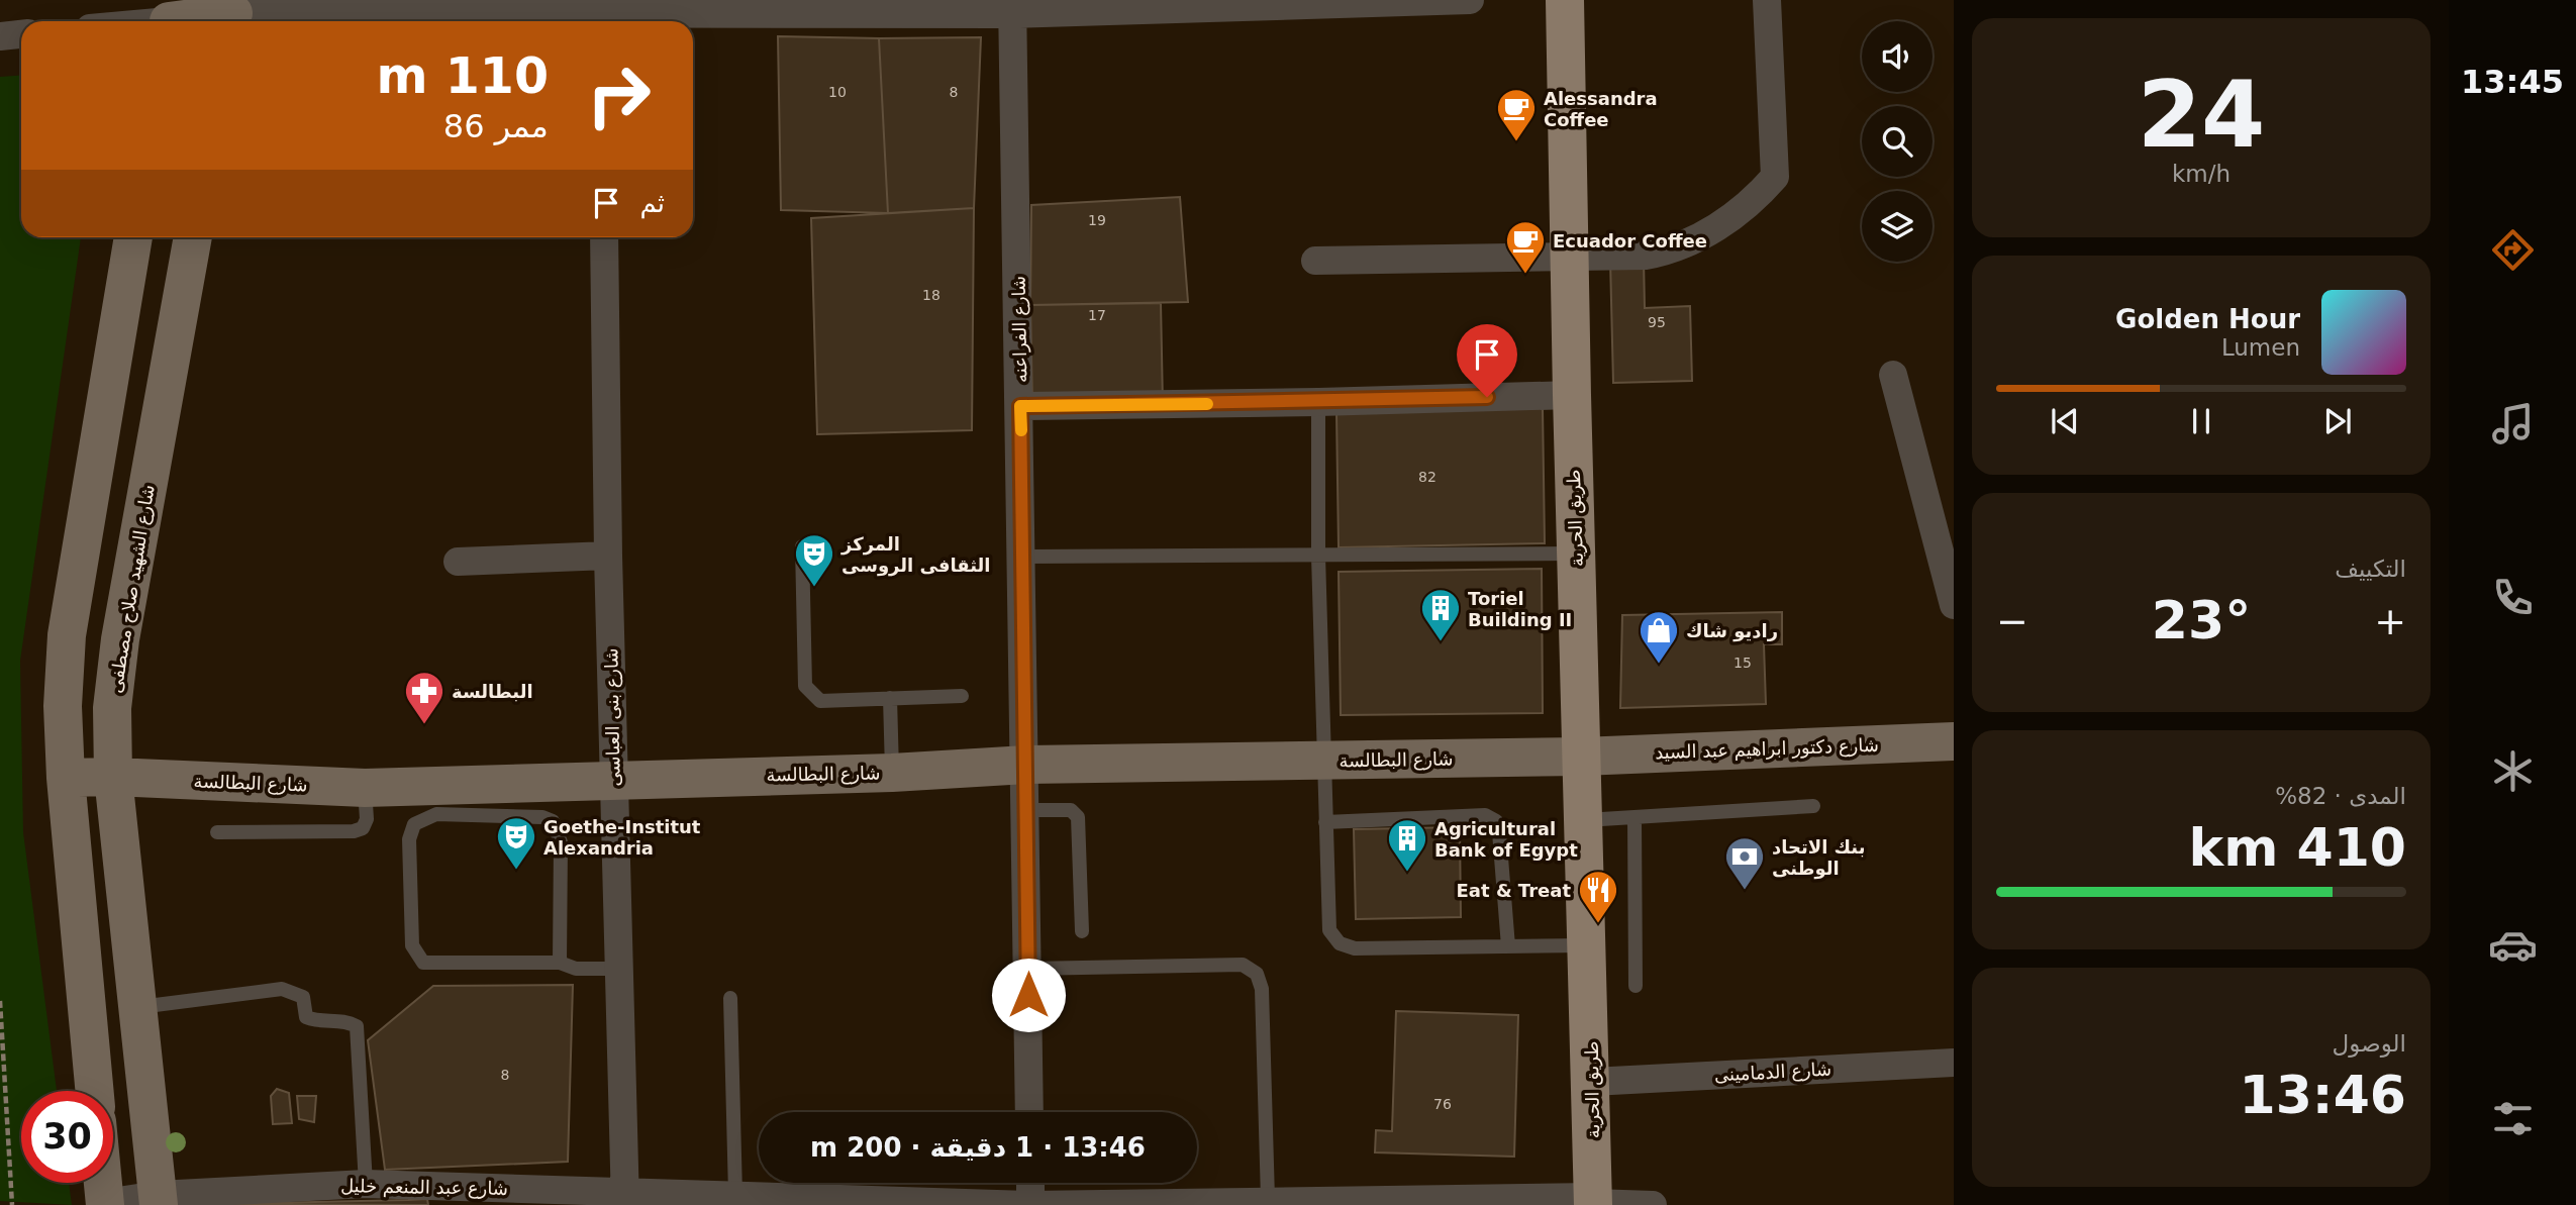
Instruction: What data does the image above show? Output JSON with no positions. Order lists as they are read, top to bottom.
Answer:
{
  "streets": {
    "main road": [
      "طريق الحرية",
      "شارع الشهيد صلاح مصطفى",
      "شارع دكتور ابراهيم عبد السيد",
      "شارع البطالسة"
    ],
    "street": [
      "شارع الفراعنه",
      "شارع بنى العباسى",
      "شارع الدمامينى",
      "شارع عبد المنعم خليل"
    ]
  },
  "crossings": [
    ["شارع الفراعنه", "شارع البطالسة"],
    ["طريق الحرية", "شارع دكتور ابراهيم عبد السيد"],
    ["طريق الحرية", "شارع البطالسة"],
    ["طريق الحرية", "شارع الدمامينى"],
    ["طريق الحرية", "شارع عبد المنعم خليل"],
    ["شارع الشهيد صلاح مصطفى", "شارع البطالسة"],
    ["شارع الشهيد صلاح مصطفى", "شارع عبد المنعم خليل"],
    ["شارع بنى العباسى", "شارع البطالسة"],
    ["شارع بنى العباسى", "شارع عبد المنعم خليل"],
    ["شارع دكتور ابراهيم عبد السيد", "شارع البطالسة"]
  ],
  "places": {
    "cafe": ["Alessandra Coffee", "Ecuador Coffee"],
    "theatre": ["المركز الثقافى الروسى", "Goethe-Institut Alexandria"],
    "building": ["Toriel Building II", "Agricultural Bank of Egypt"],
    "shop": ["راديو شاك"],
    "pharmacy": ["البطالسة"],
    "bank": ["بنك الاتحاد الوطنى"],
    "restaurant": ["Eat & Treat"]
  },
  "house_numbers": [
    "10",
    "8",
    "19",
    "18",
    "17",
    "95",
    "82",
    "15",
    "8",
    "76"
  ],
  "page": {
    "tabs": "13:45",
    "tile": [
      ["24", "km/h"],
      "التكييف",
      ["المدى · 82%", "410 km"],
      ["الوصول", "13:46"]
    ],
    "turn": ["110 m", "ممر 86"],
    "then": "ثم",
    "song": ["Golden Hour", "Lumen"],
    "heat": ["−", "23°", "+"],
    "limit": "30",
    "trip": "13:46 · 1 دقيقة · 200 m"
  }
}
